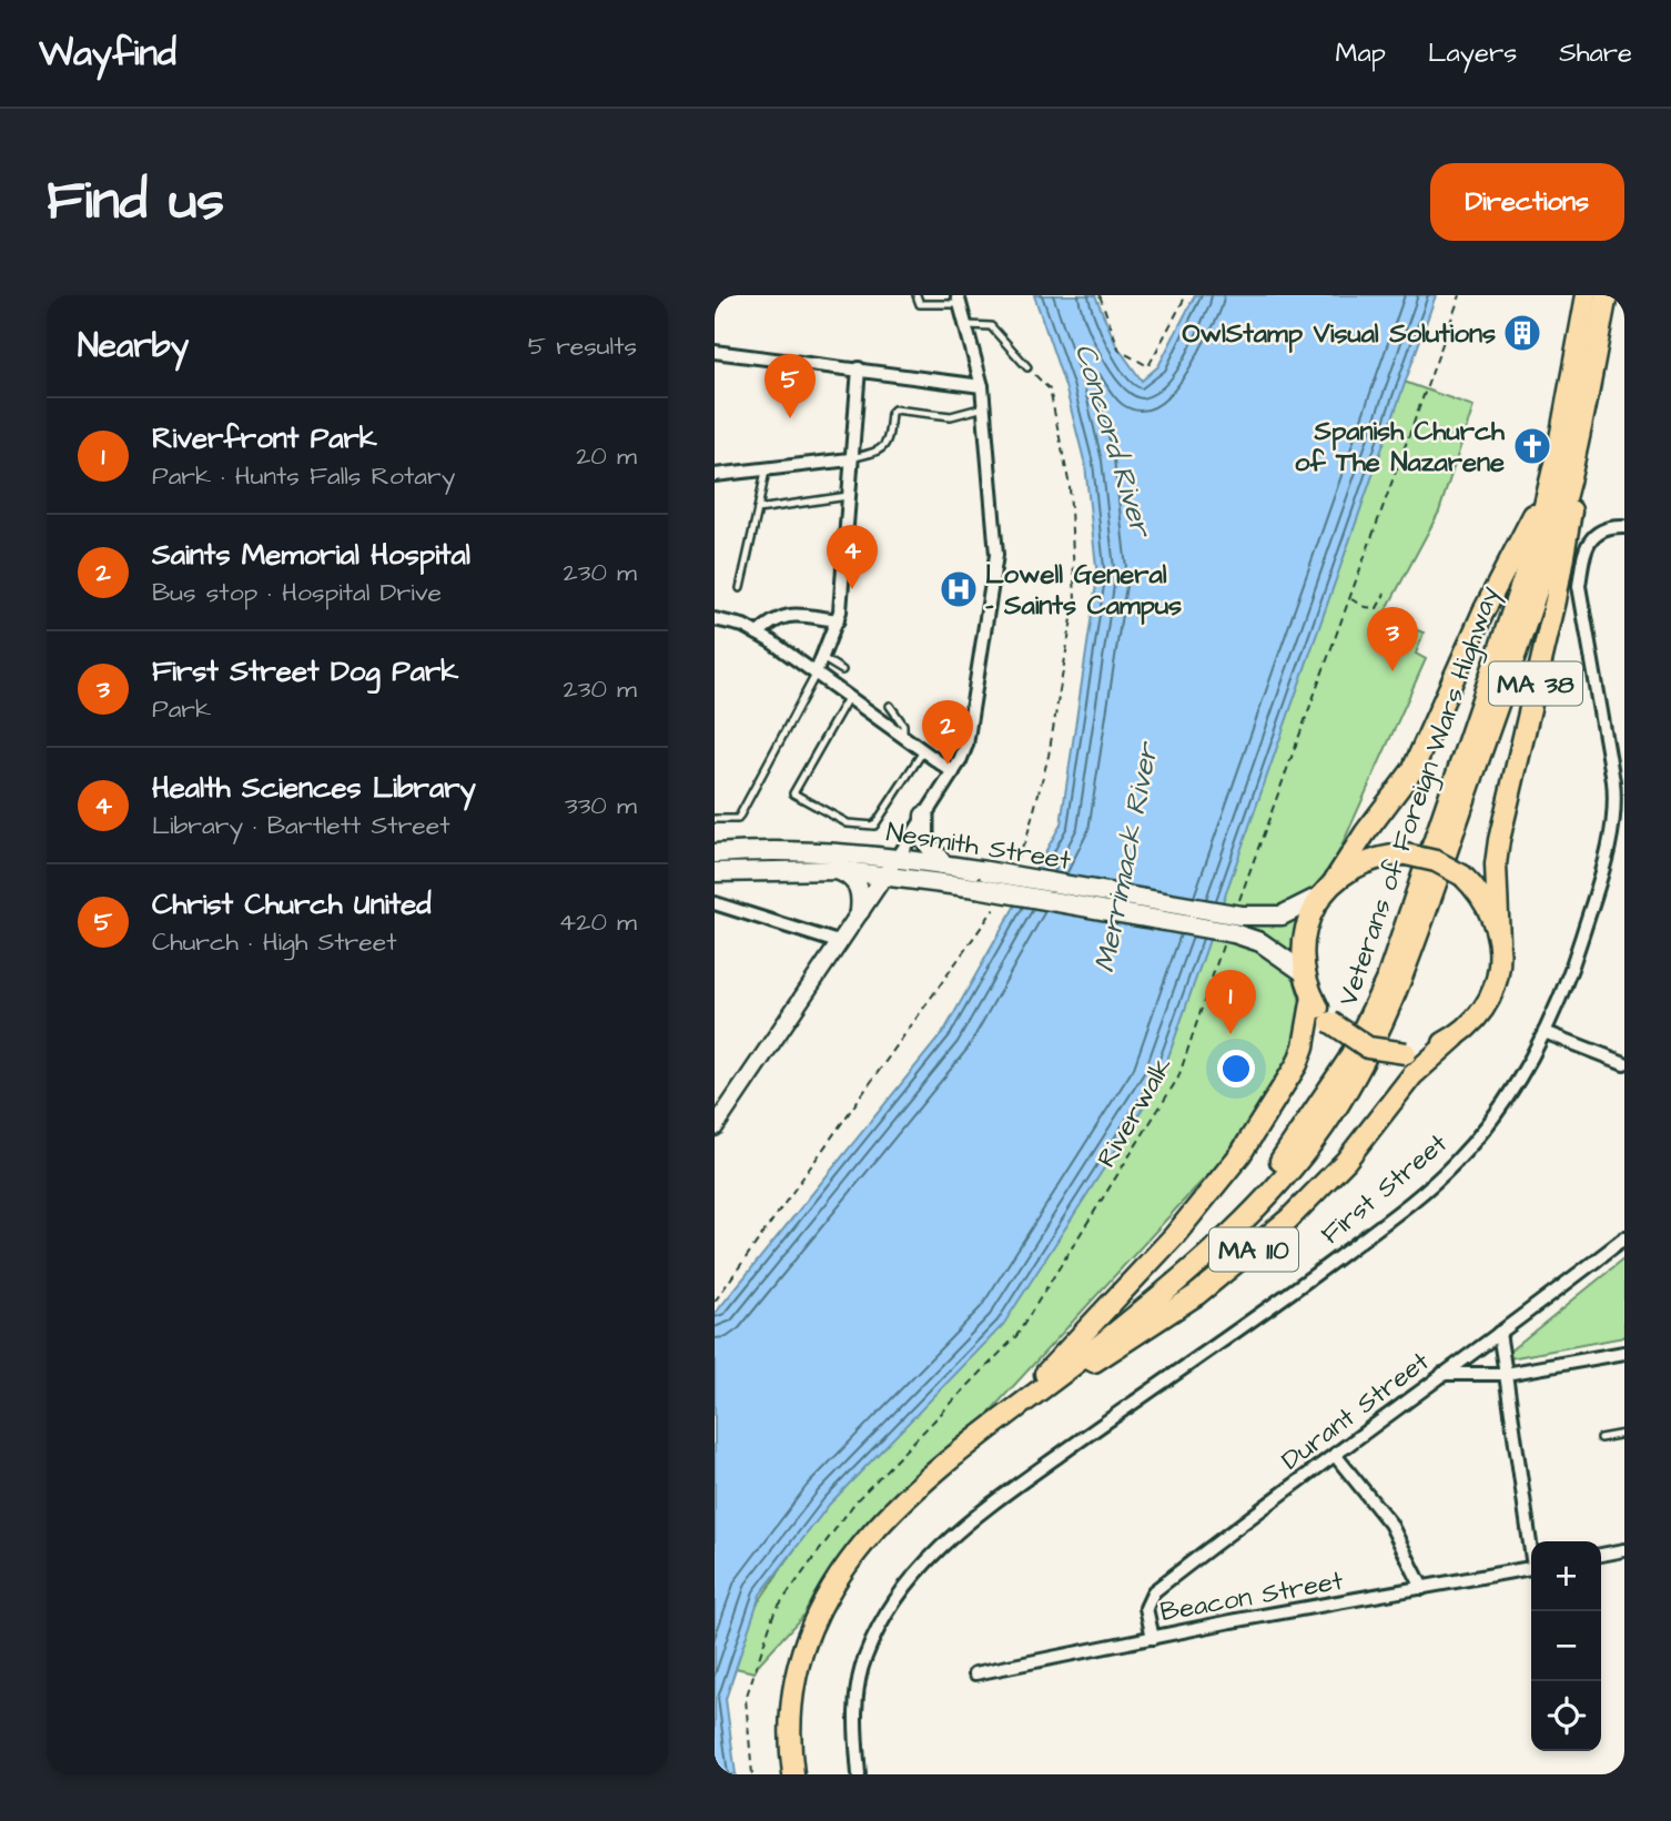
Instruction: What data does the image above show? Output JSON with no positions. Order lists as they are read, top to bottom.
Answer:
{
  "streets": {
    "main road": [
      "MA 38",
      "Veterans of Foreign Wars Highway",
      "Nesmith Street",
      "MA 110"
    ],
    "street": ["First Street", "Durant Street", "Beacon Street"],
    "path": ["Riverwalk"]
  },
  "crossings": [
    ["MA 38", "Veterans of Foreign Wars Highway"],
    ["MA 38", "Nesmith Street"],
    ["MA 38", "MA 110"],
    ["Veterans of Foreign Wars Highway", "MA 110"],
    ["Nesmith Street", "Riverwalk"],
    ["Nesmith Street", "MA 110"],
    ["Durant Street", "Beacon Street"]
  ],
  "water": ["Concord River", "Merrimack River"],
  "places": {
    "building": ["OwlStamp Visual Solutions"],
    "church": ["Spanish Church of The Nazarene"],
    "hospital": ["Lowell General - Saints Campus"]
  },
  "page": {
    "header": "Wayfind",
    "nav": ["Map", "Layers", "Share"],
    "buttons": "Directions",
    "title": "Find us",
    "heading": ["Nearby", "5 results"],
    "pins": [
      "5",
      "4",
      "3",
      "2",
      "1"
    ],
    "list": [
      {
        "mark": "1",
        "name": "Riverfront Park",
        "note": "Park · Hunts Falls Rotary",
        "value": "20 m"
      },
      {
        "mark": "2",
        "name": "Saints Memorial Hospital",
        "note": "Bus stop · Hospital Drive",
        "value": "230 m"
      },
      {
        "mark": "3",
        "name": "First Street Dog Park",
        "note": "Park",
        "value": "230 m"
      },
      {
        "mark": "4",
        "name": "Health Sciences Library",
        "note": "Library · Bartlett Street",
        "value": "330 m"
      },
      {
        "mark": "5",
        "name": "Christ Church United",
        "note": "Church · High Street",
        "value": "420 m"
      }
    ],
    "map_buttons": ["+", "−"]
  }
}
